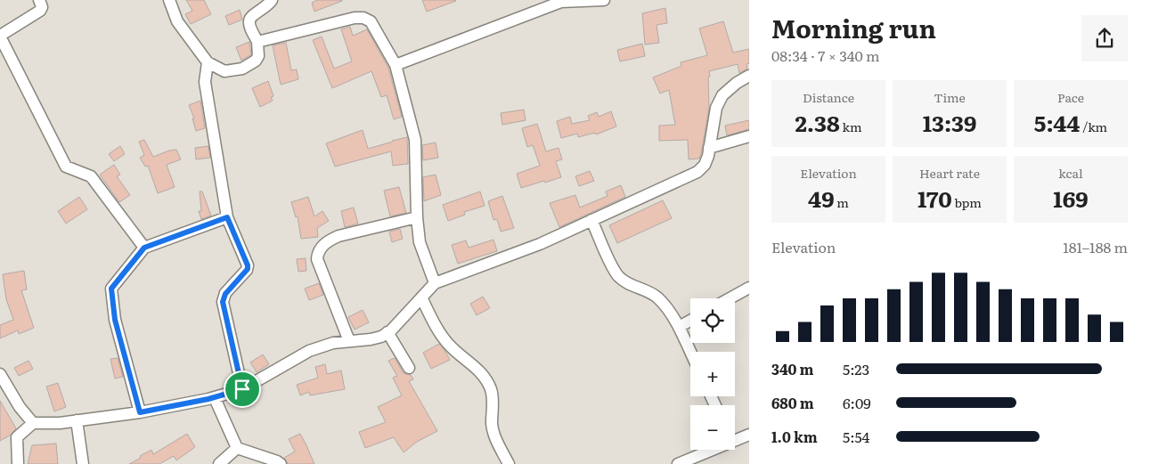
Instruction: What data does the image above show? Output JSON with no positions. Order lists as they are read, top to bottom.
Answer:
{
  "page": {
    "heading": ["Morning run", "08:34 · 7 × 340 m"],
    "stats": [
      ["Distance", "2.38 km"],
      ["Time", "13:39"],
      ["Pace", "5:44 /km"],
      ["Elevation", "49 m"],
      ["Heart rate", "170 bpm"],
      ["kcal", "169"]
    ],
    "chart": ["Elevation", "181–188 m"],
    "map_buttons": ["+", "−"],
    "list": [
      {
        "name": "340 m",
        "note": "5:23"
      },
      {
        "name": "680 m",
        "note": "6:09"
      },
      {
        "name": "1.0 km",
        "note": "5:54"
      }
    ]
  }
}
